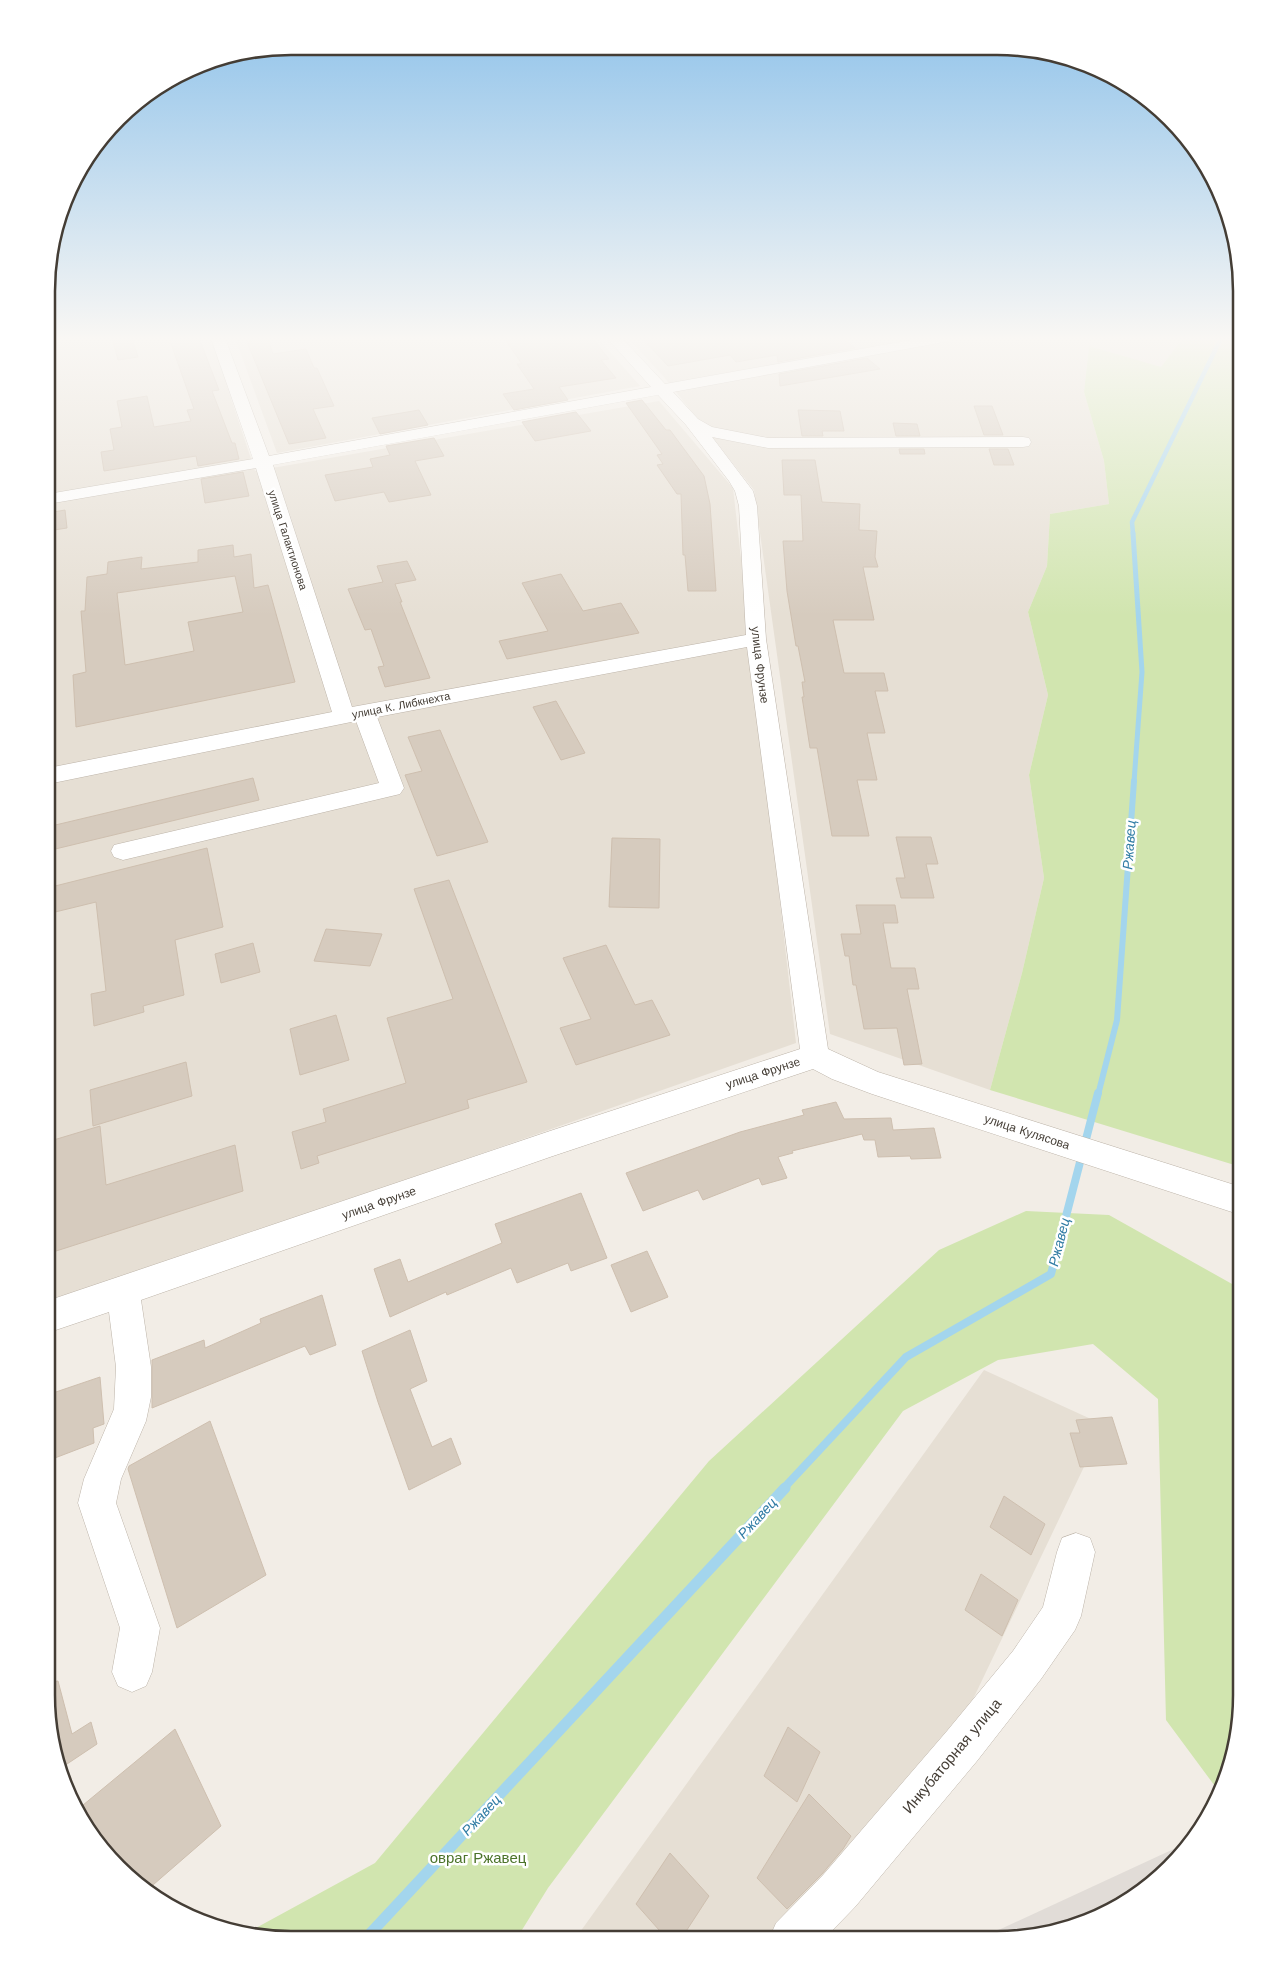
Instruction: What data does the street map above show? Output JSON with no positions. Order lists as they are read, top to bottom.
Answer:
{
  "streets": {
    "street": [
      "улица Галактионова",
      "улица Фрунзе",
      "улица К. Либкнехта",
      "улица Кулясова",
      "Инкубаторная улица"
    ]
  },
  "crossings": [
    ["улица Галактионова", "улица К. Либкнехта"],
    ["улица Фрунзе", "улица К. Либкнехта"],
    ["улица Фрунзе", "улица Кулясова"]
  ],
  "water": ["Ржавец"],
  "parks": ["овраг Ржавец"]
}
